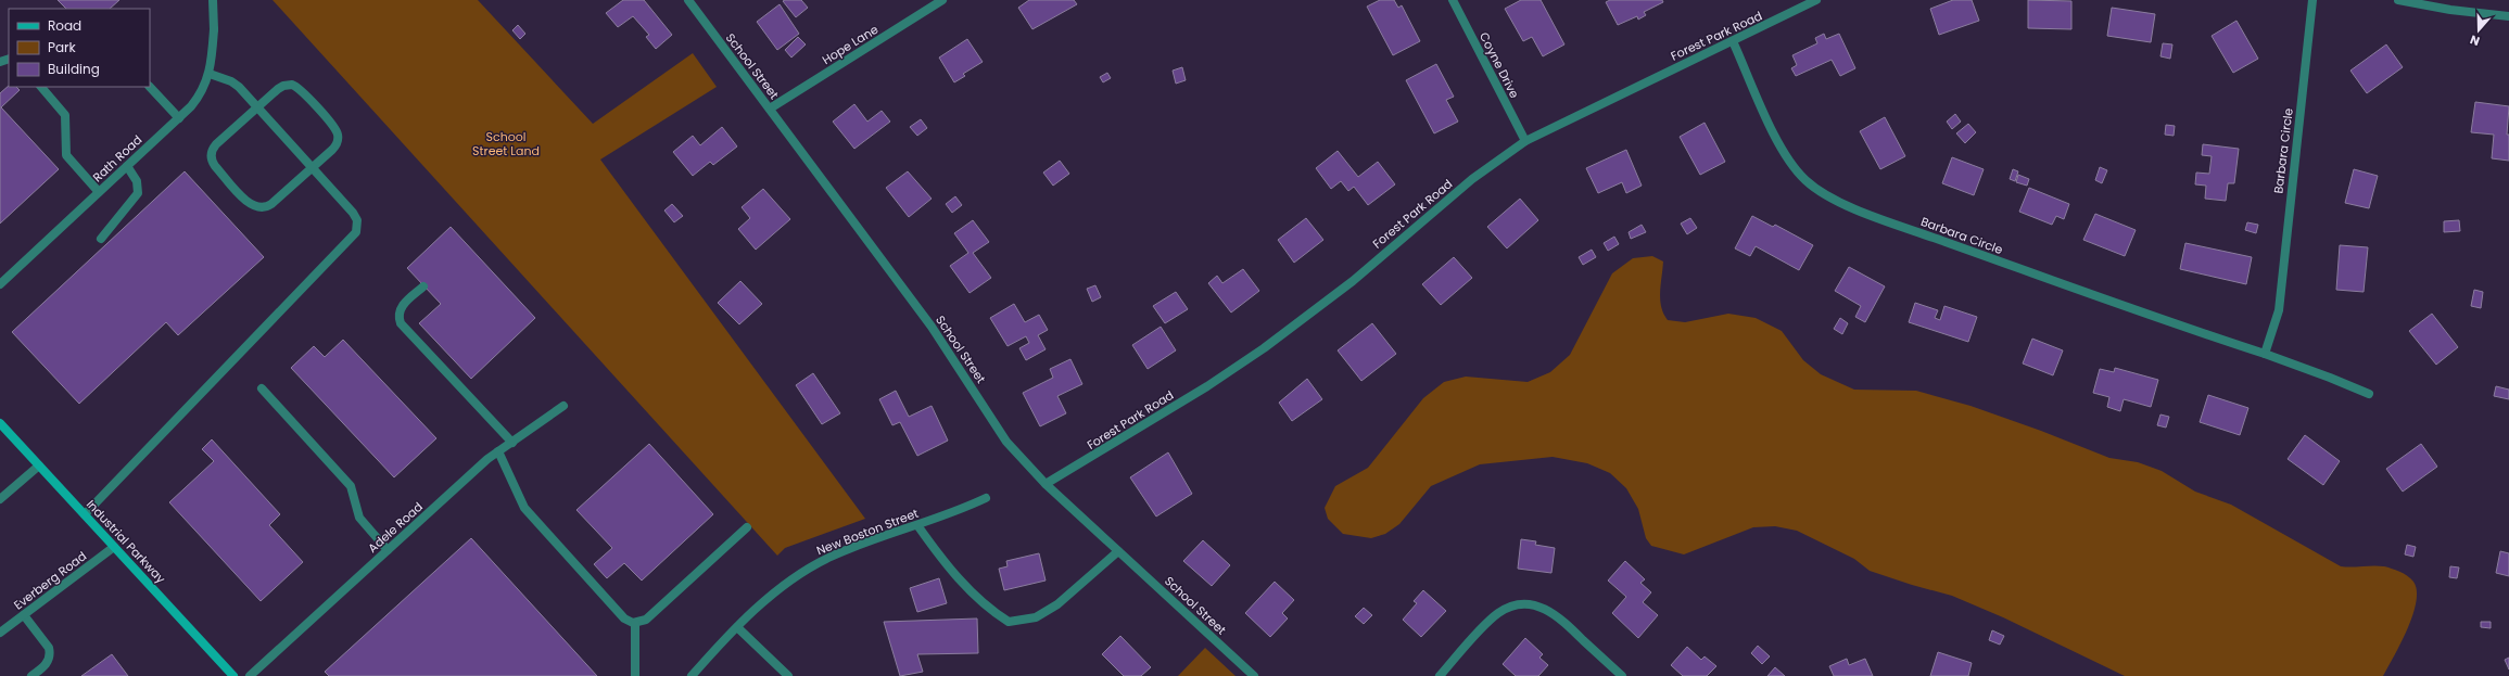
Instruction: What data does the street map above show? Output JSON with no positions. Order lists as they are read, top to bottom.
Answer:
{
  "streets": {
    "main road": ["Industrial Parkway"],
    "street": [
      "Forest Park Road",
      "Hope Lane",
      "Coyne Drive",
      "School Street",
      "Barbara Circle",
      "Rath Road",
      "Adele Road",
      "New Boston Street",
      "Everberg Road"
    ]
  },
  "crossings": [
    ["Forest Park Road", "Coyne Drive"],
    ["Forest Park Road", "School Street"],
    ["Forest Park Road", "Barbara Circle"],
    ["Hope Lane", "School Street"],
    ["Industrial Parkway", "Everberg Road"]
  ],
  "parks": ["School Street Land"],
  "legend": ["Road", "Park", "Building"],
  "north": "bottom"
}
